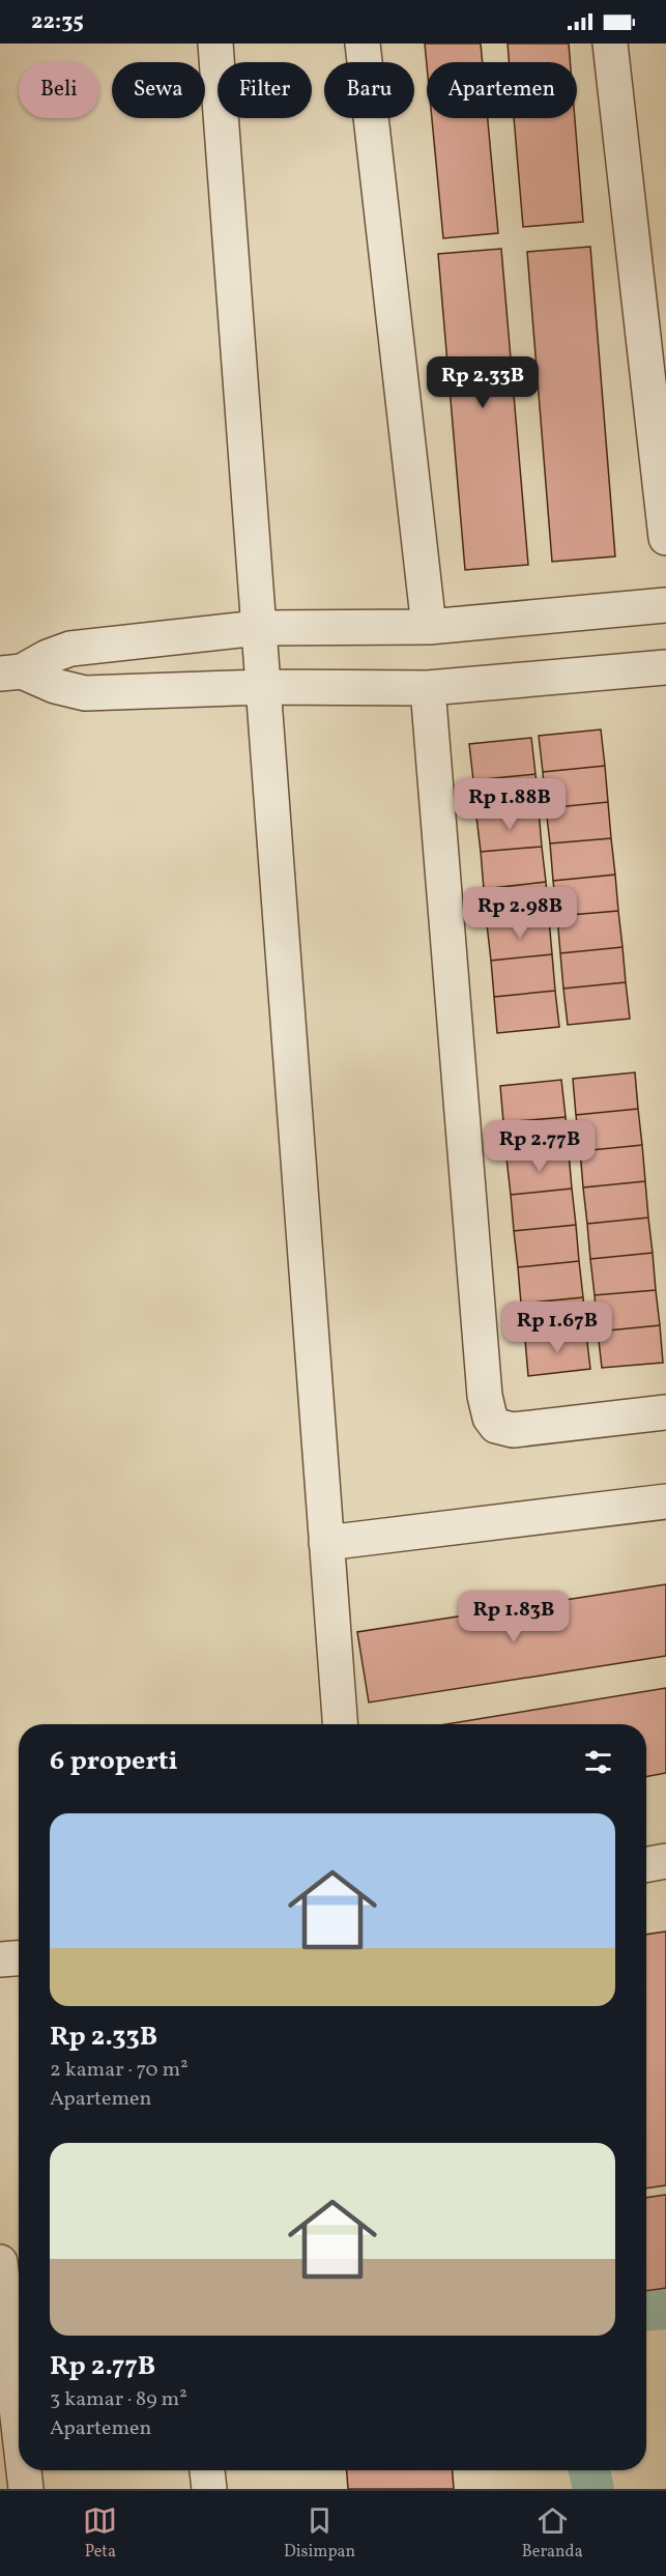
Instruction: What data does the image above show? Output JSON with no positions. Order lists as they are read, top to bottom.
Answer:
{
  "page": {
    "status": "22:35",
    "chip": [
      "Beli",
      "Sewa",
      "Filter",
      "Baru",
      "Apartemen"
    ],
    "price": [
      "Rp 2.33B",
      "Rp 1.88B",
      "Rp 2.98B",
      "Rp 2.77B",
      "Rp 1.67B",
      "Rp 1.83B"
    ],
    "heading": "6 properti",
    "list": [
      {
        "name": "Rp 2.33B",
        "note": "2 kamar · 70 m² · Apartemen"
      },
      {
        "name": "Rp 2.77B",
        "note": "3 kamar · 89 m² · Apartemen"
      }
    ],
    "tabs": ["Peta", "Disimpan", "Beranda"]
  }
}
